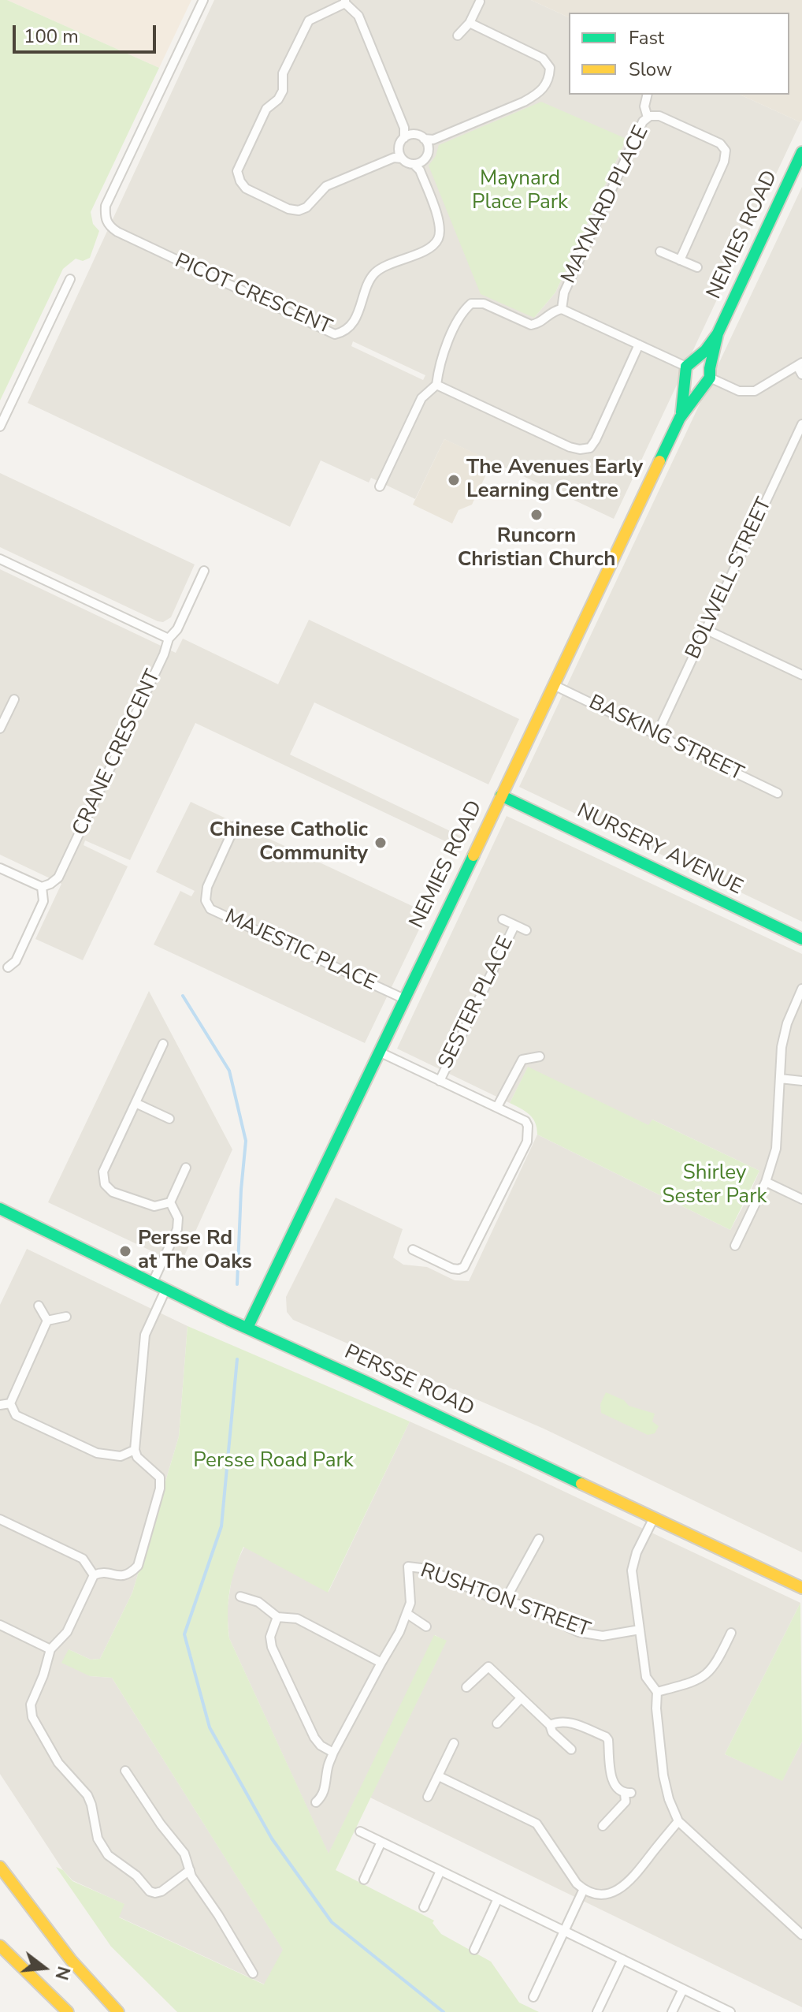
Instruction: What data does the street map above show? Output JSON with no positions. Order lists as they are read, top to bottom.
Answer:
{
  "streets": {
    "main road": ["NEMIES ROAD", "NURSERY AVENUE", "PERSSE ROAD"],
    "street": [
      "MAYNARD PLACE",
      "PICOT CRESCENT",
      "BOLWELL STREET",
      "BASKING STREET",
      "CRANE CRESCENT",
      "MAJESTIC PLACE",
      "SESTER PLACE",
      "RUSHTON STREET"
    ]
  },
  "crossings": [
    ["NEMIES ROAD", "BASKING STREET"],
    ["NEMIES ROAD", "NURSERY AVENUE"],
    ["NEMIES ROAD", "MAJESTIC PLACE"],
    ["NEMIES ROAD", "PERSSE ROAD"],
    ["BOLWELL STREET", "BASKING STREET"]
  ],
  "parks": ["Maynard Place Park", "Shirley Sester Park", "Persse Road Park"],
  "places": [
    "The Avenues Early Learning Centre",
    "Runcorn Christian Church",
    "Chinese Catholic Community",
    "Persse Rd at The Oaks"
  ],
  "legend": ["Fast", "Slow"],
  "scale_bar": "100 m",
  "north": "right"
}
